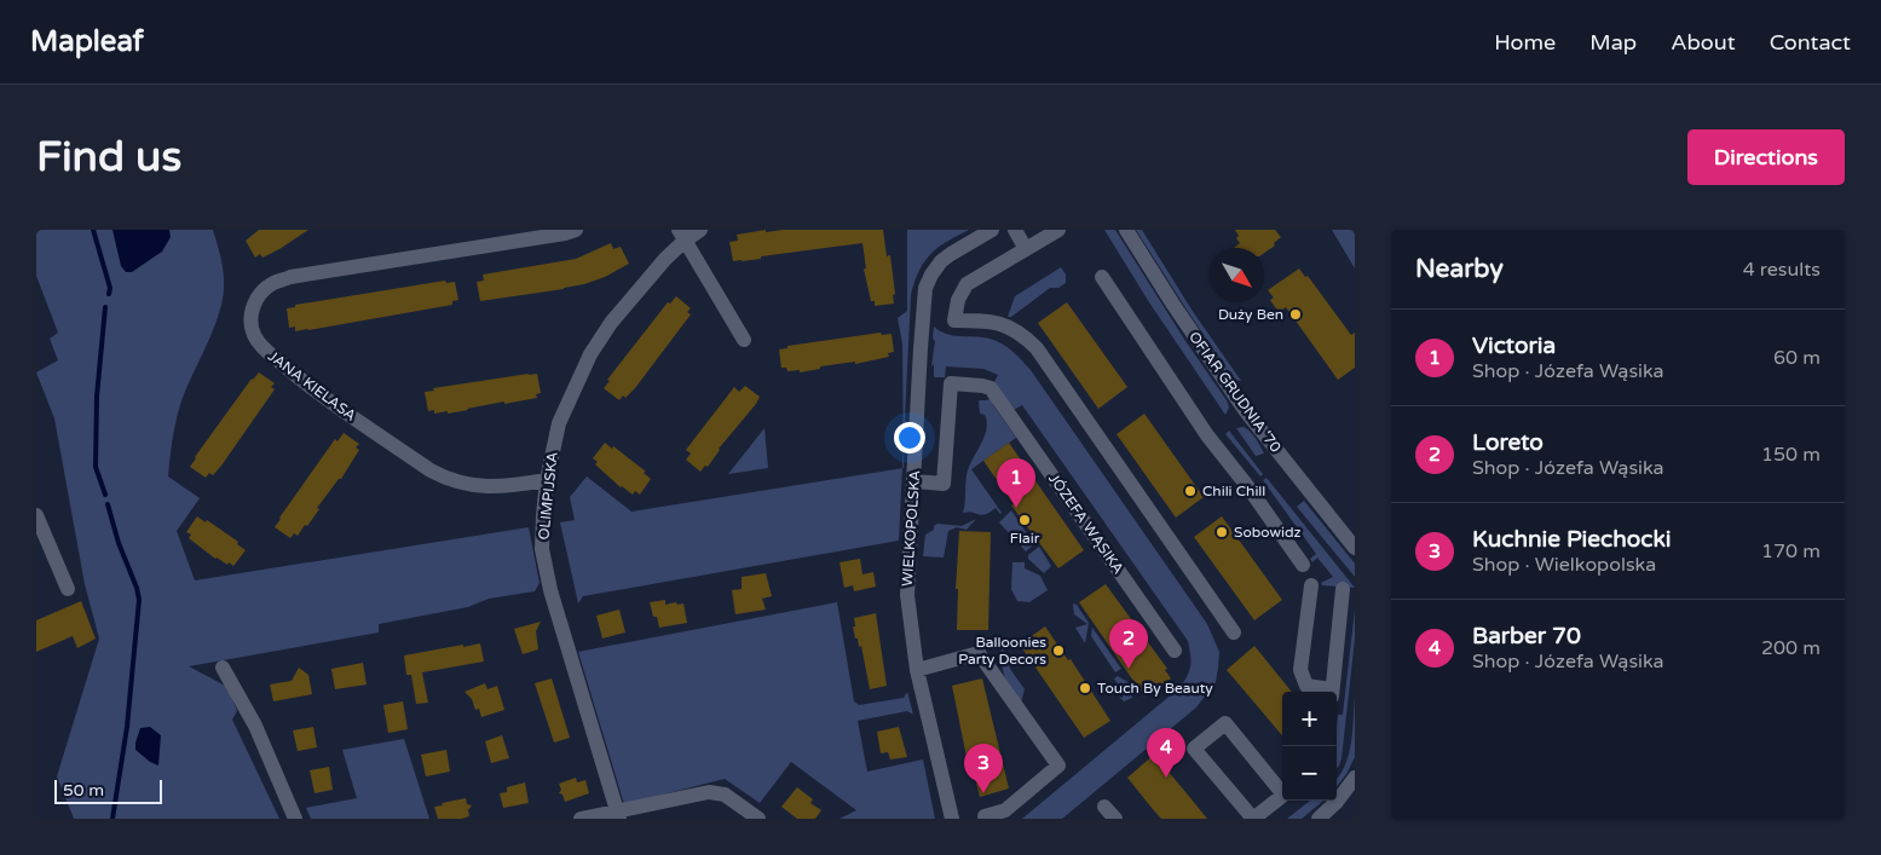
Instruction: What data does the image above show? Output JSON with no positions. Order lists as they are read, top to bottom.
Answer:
{
  "streets": {
    "street": [
      "JANA KIELASA",
      "OFIAR GRUDNIA '70",
      "OLIMPIJSKA",
      "JÓZEFA WĄSIKA",
      "WIELKOPOLSKA"
    ]
  },
  "crossings": [
    ["JANA KIELASA", "OLIMPIJSKA"],
    ["JÓZEFA WĄSIKA", "WIELKOPOLSKA"]
  ],
  "places": [
    "Duży Ben",
    "Chili Chill",
    "Flair",
    "Sobowidz",
    "Balloonies Party Decors",
    "Touch By Beauty"
  ],
  "scale_bar": "50 m",
  "north": "bottom right",
  "page": {
    "header": "Mapleaf",
    "nav": [
      "Home",
      "Map",
      "About",
      "Contact"
    ],
    "buttons": "Directions",
    "title": "Find us",
    "heading": ["Nearby", "4 results"],
    "list": [
      {
        "mark": "1",
        "name": "Victoria",
        "note": "Shop · Józefa Wąsika",
        "value": "60 m"
      },
      {
        "mark": "2",
        "name": "Loreto",
        "note": "Shop · Józefa Wąsika",
        "value": "150 m"
      },
      {
        "mark": "3",
        "name": "Kuchnie Piechocki",
        "note": "Shop · Wielkopolska",
        "value": "170 m"
      },
      {
        "mark": "4",
        "name": "Barber 70",
        "note": "Shop · Józefa Wąsika",
        "value": "200 m"
      }
    ],
    "pins": [
      "1",
      "2",
      "4",
      "3"
    ],
    "map_buttons": ["+", "−"],
    "scale": "50 m"
  }
}
